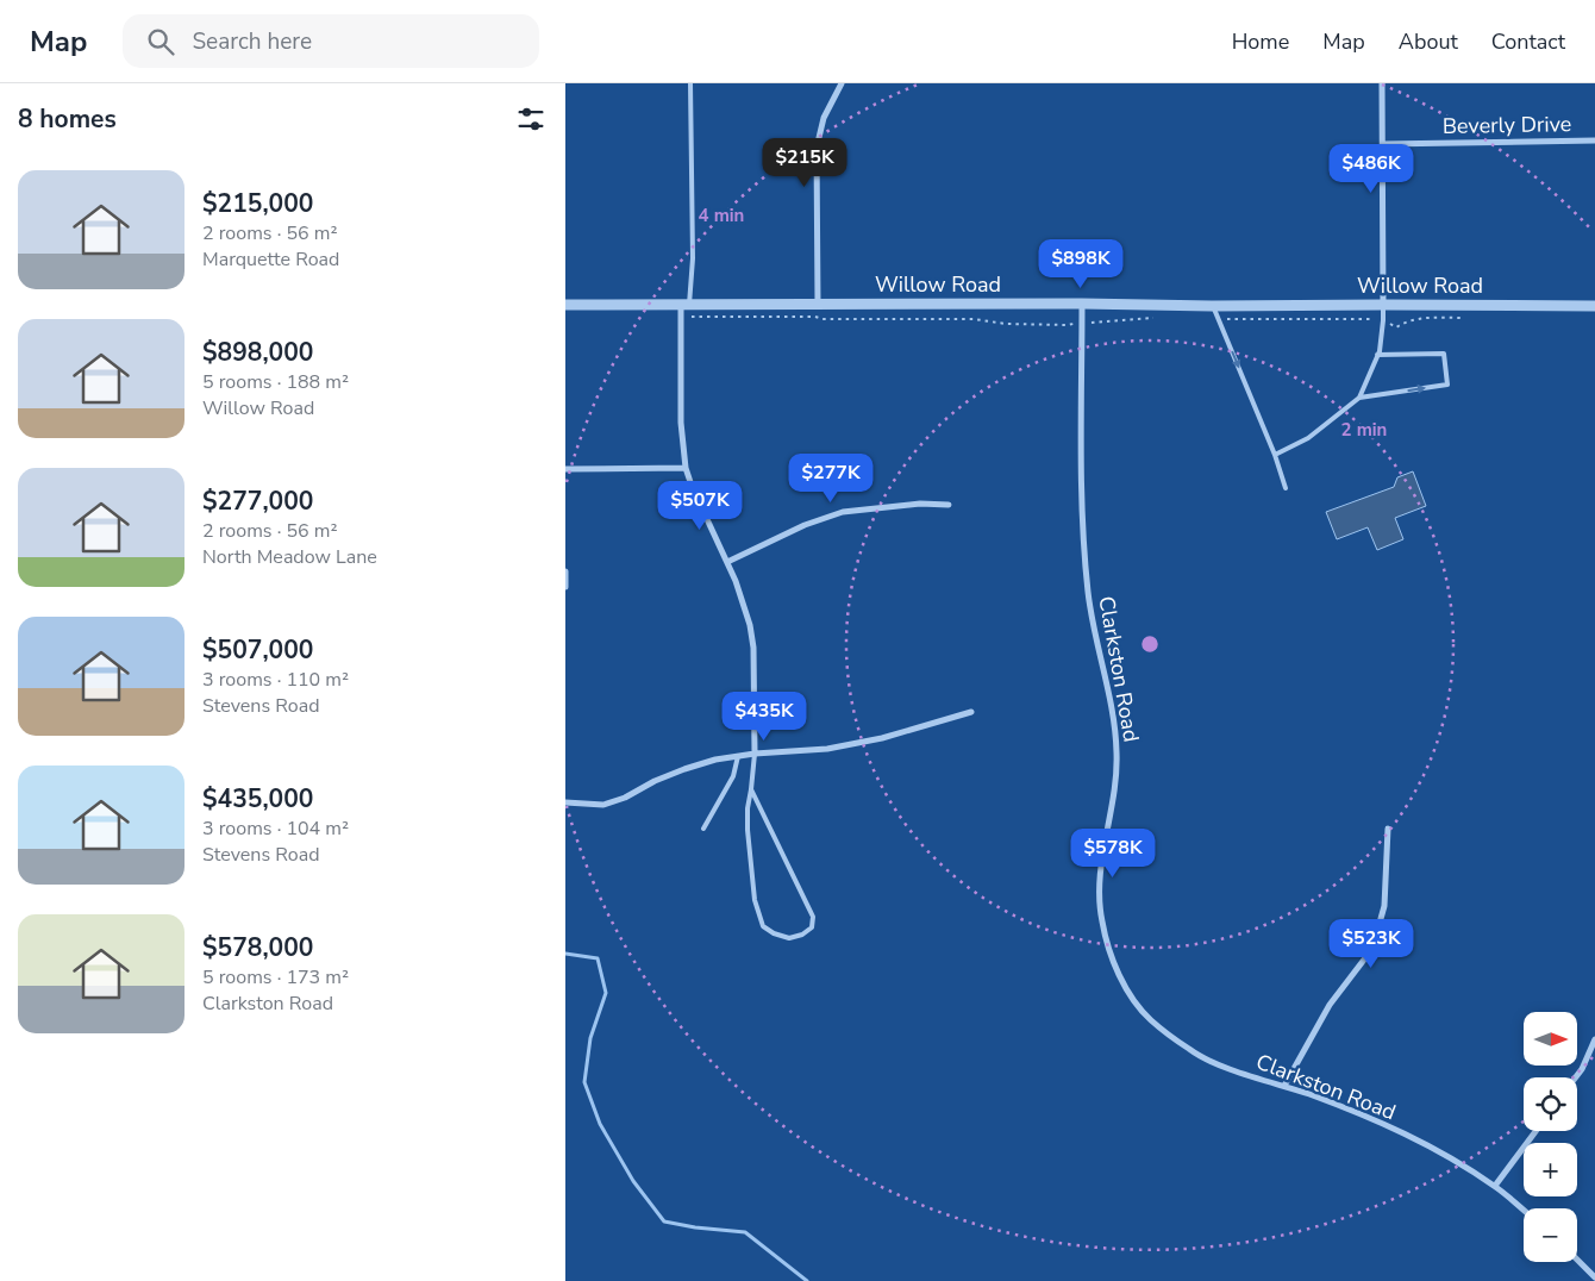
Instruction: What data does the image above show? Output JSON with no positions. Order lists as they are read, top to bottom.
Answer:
{
  "streets": {
    "street": ["Beverly Drive", "Willow Road", "Clarkston Road"]
  },
  "crossings": [
    ["Willow Road", "Clarkston Road"]
  ],
  "north": "right",
  "page": {
    "header": "Map",
    "search": "Search here",
    "nav": [
      "Home",
      "Map",
      "About",
      "Contact"
    ],
    "heading": "8 homes",
    "price": [
      "$215K",
      "$486K",
      "$898K",
      "$277K",
      "$507K",
      "$435K",
      "$578K",
      "$523K"
    ],
    "list": [
      {
        "name": "$215,000",
        "note": "2 rooms · 56 m² · Marquette Road"
      },
      {
        "name": "$898,000",
        "note": "5 rooms · 188 m² · Willow Road"
      },
      {
        "name": "$277,000",
        "note": "2 rooms · 56 m² · North Meadow Lane"
      },
      {
        "name": "$507,000",
        "note": "3 rooms · 110 m² · Stevens Road"
      },
      {
        "name": "$435,000",
        "note": "3 rooms · 104 m² · Stevens Road"
      },
      {
        "name": "$578,000",
        "note": "5 rooms · 173 m² · Clarkston Road"
      }
    ],
    "map_buttons": ["+", "−"]
  },
  "rings": ["4 min", "2 min"]
}
